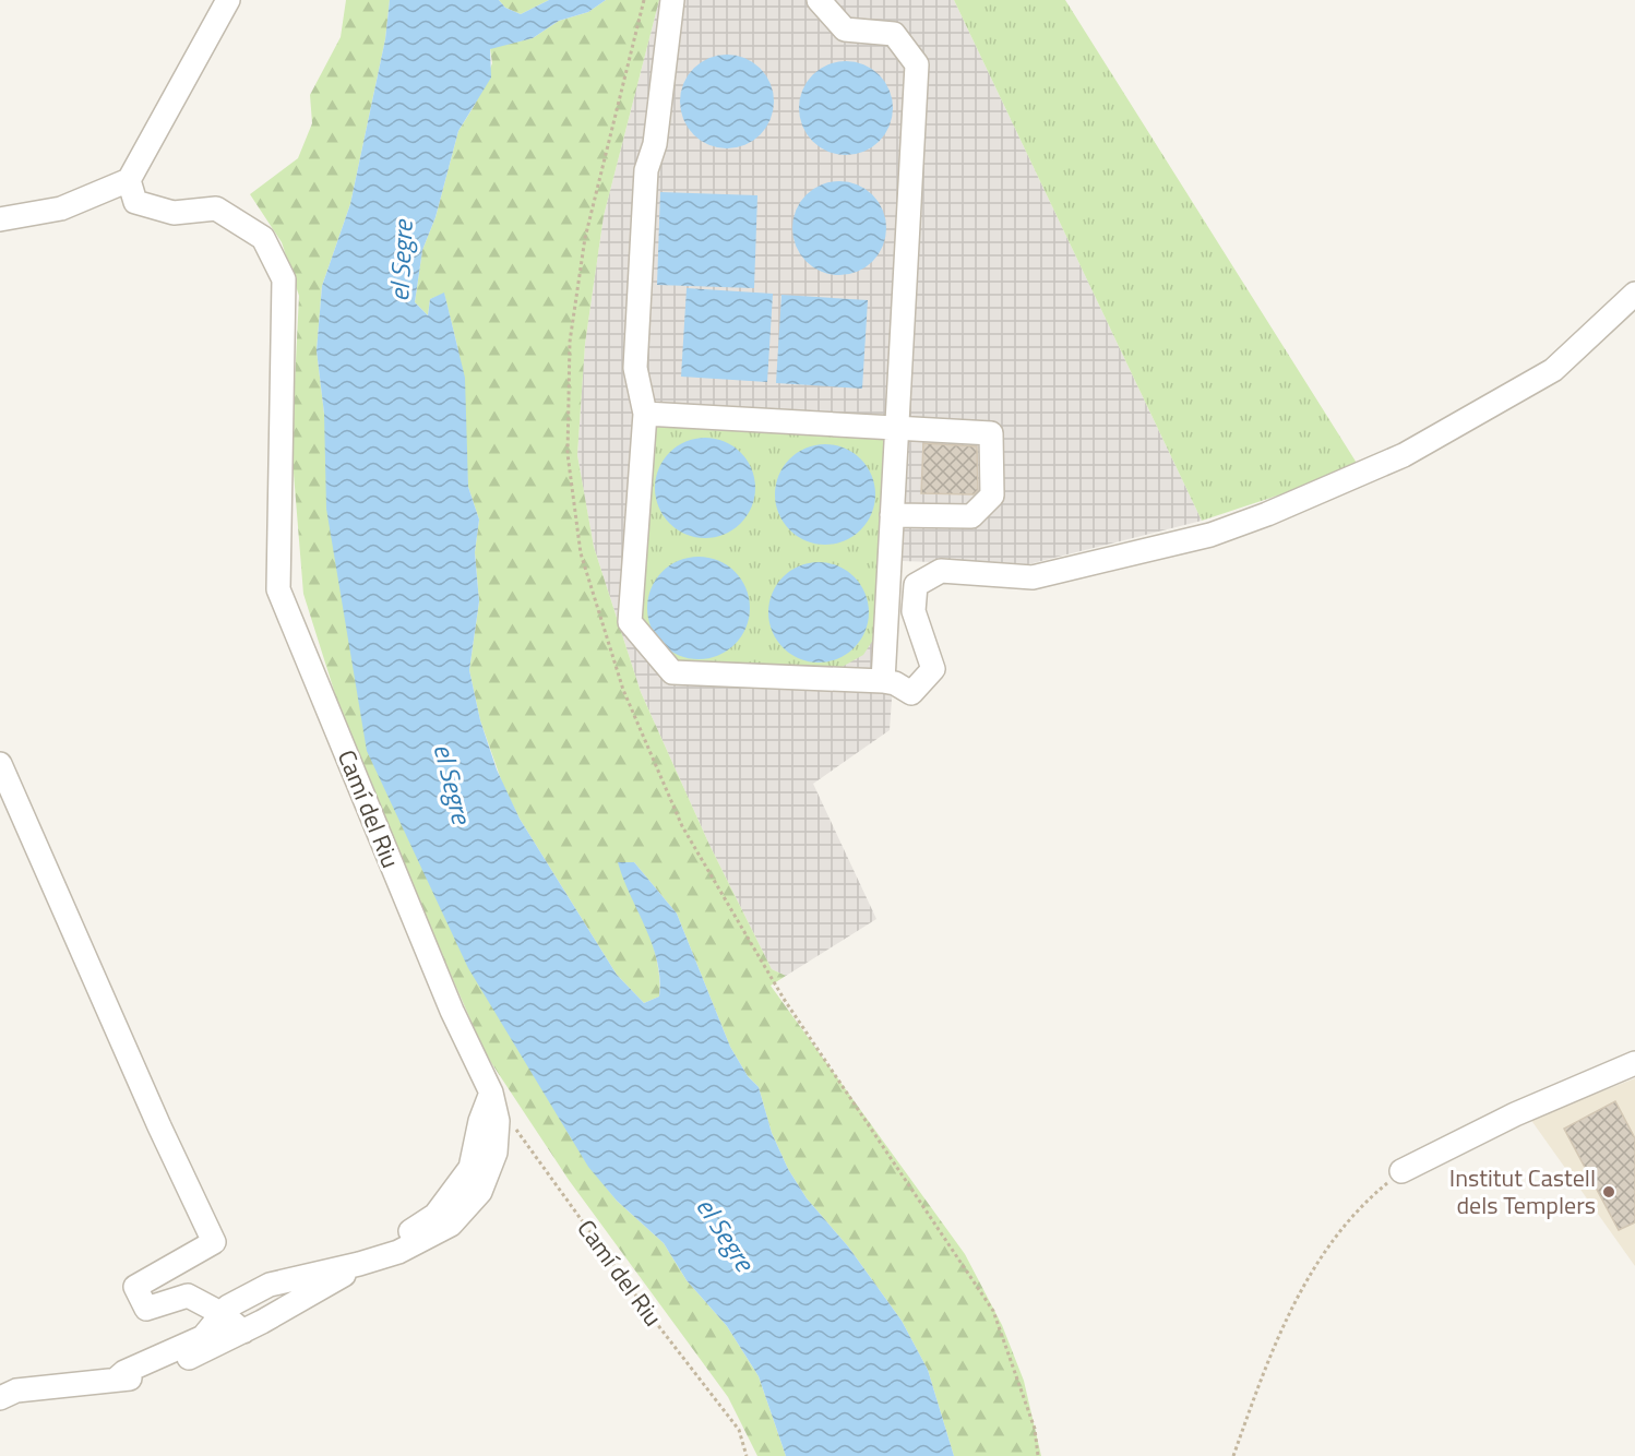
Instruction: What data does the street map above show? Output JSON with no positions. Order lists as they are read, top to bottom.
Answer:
{
  "streets": {
    "street": ["Camí del Riu"]
  },
  "water": ["el Segre"],
  "places": ["Institut Castell dels Templers"]
}
